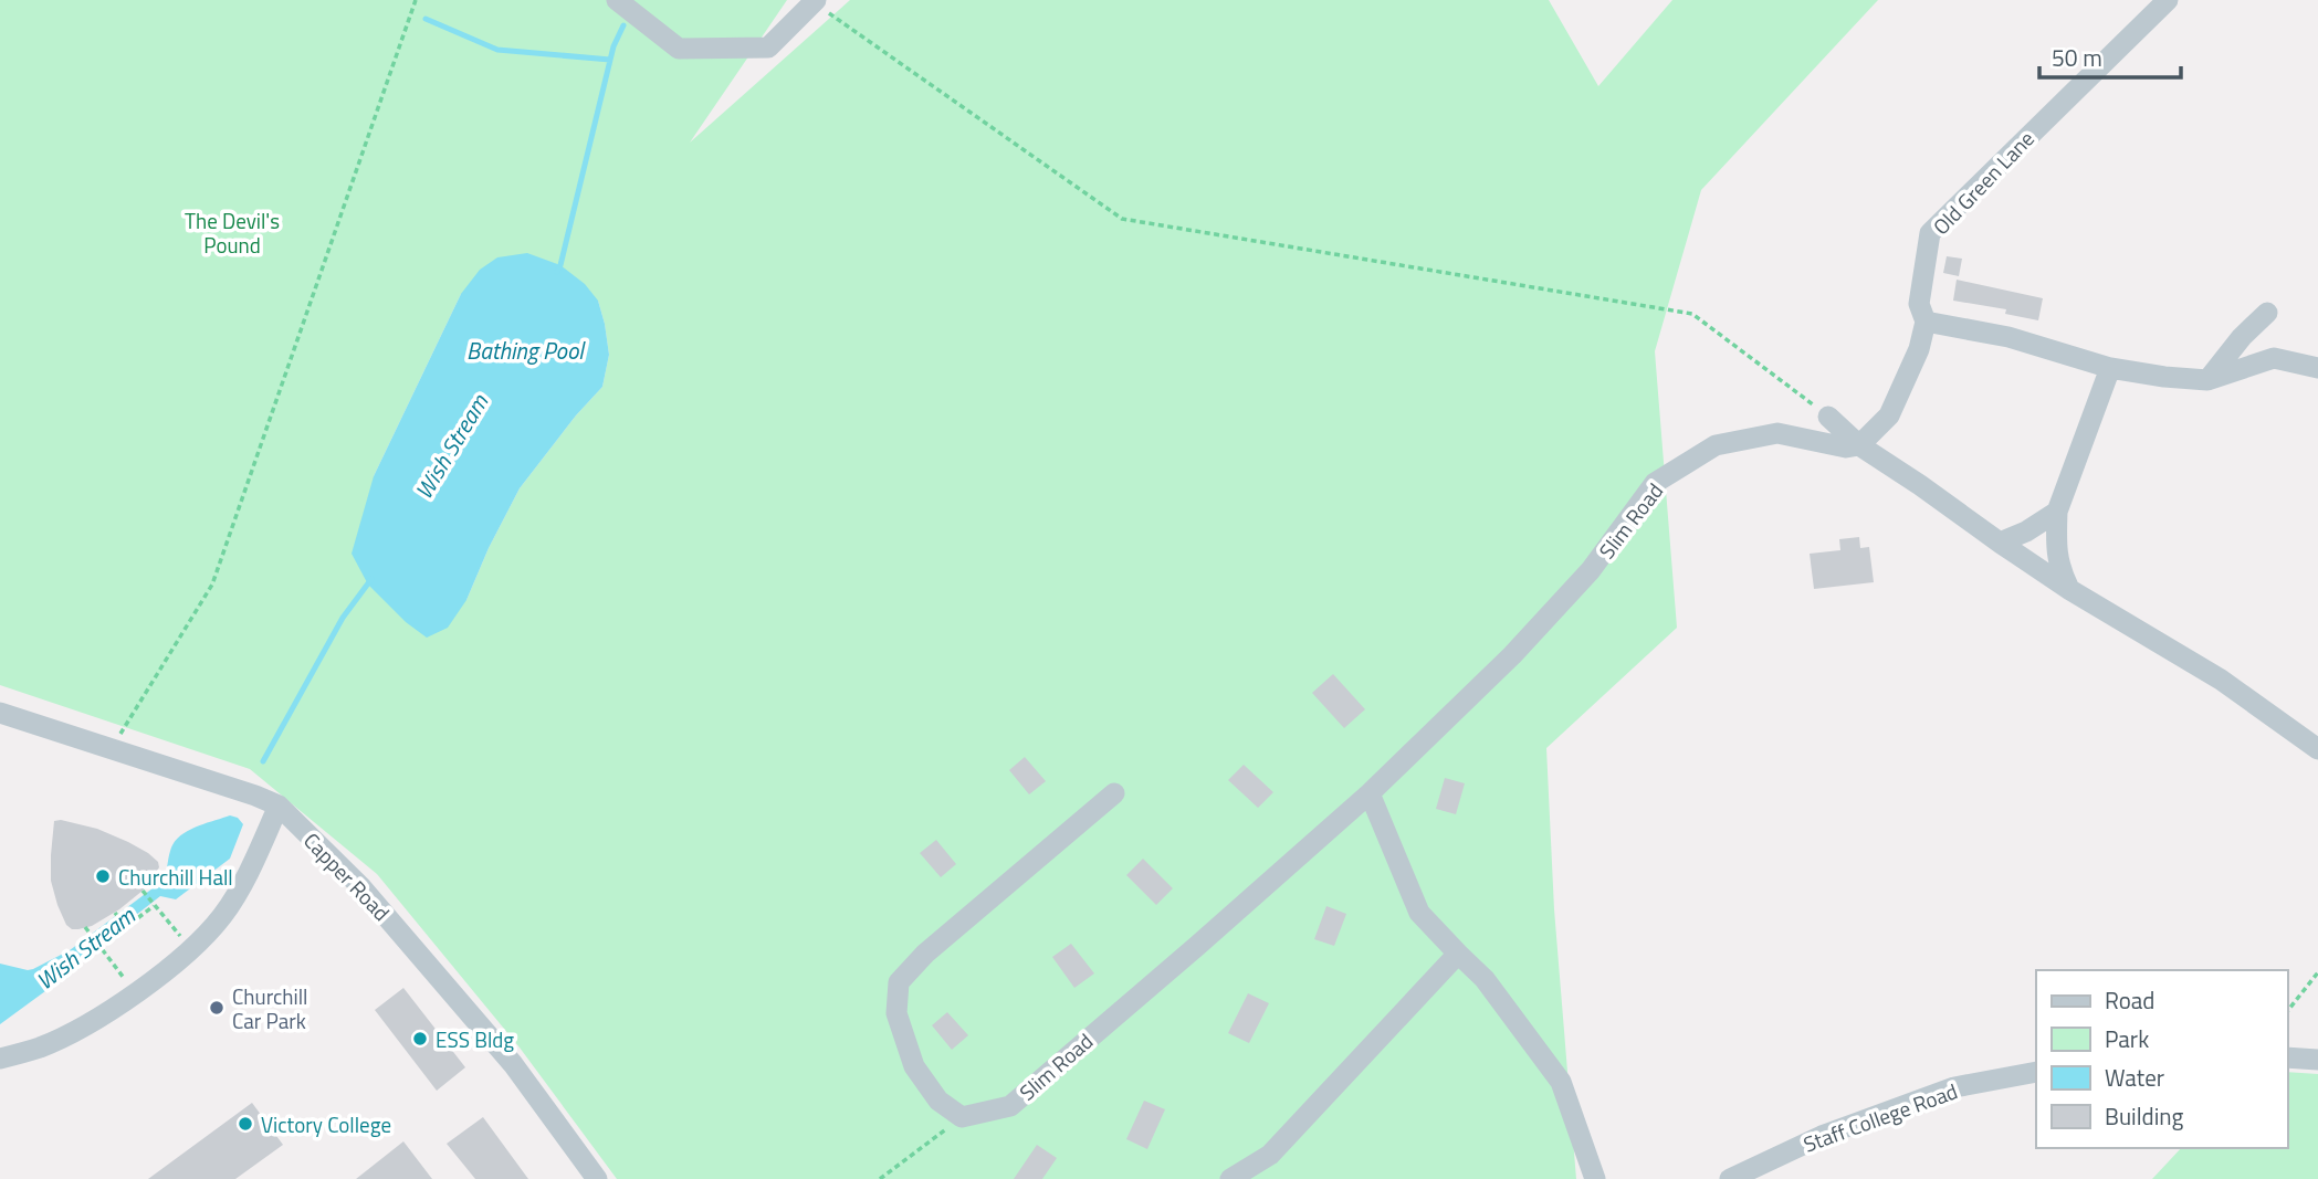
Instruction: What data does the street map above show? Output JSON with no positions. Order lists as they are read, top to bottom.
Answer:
{
  "streets": {
    "street": [
      "Old Green Lane",
      "Slim Road",
      "Capper Road",
      "Staff College Road"
    ]
  },
  "crossings": [
    ["Old Green Lane", "Slim Road"]
  ],
  "water": ["Bathing Pool", "Wish Stream"],
  "parks": ["The Devil's Pound"],
  "places": [
    "Churchill Hall",
    "Churchill Car Park",
    "ESS Bldg",
    "Victory College"
  ],
  "legend": [
    "Road",
    "Park",
    "Water",
    "Building"
  ],
  "scale_bar": "50 m"
}
